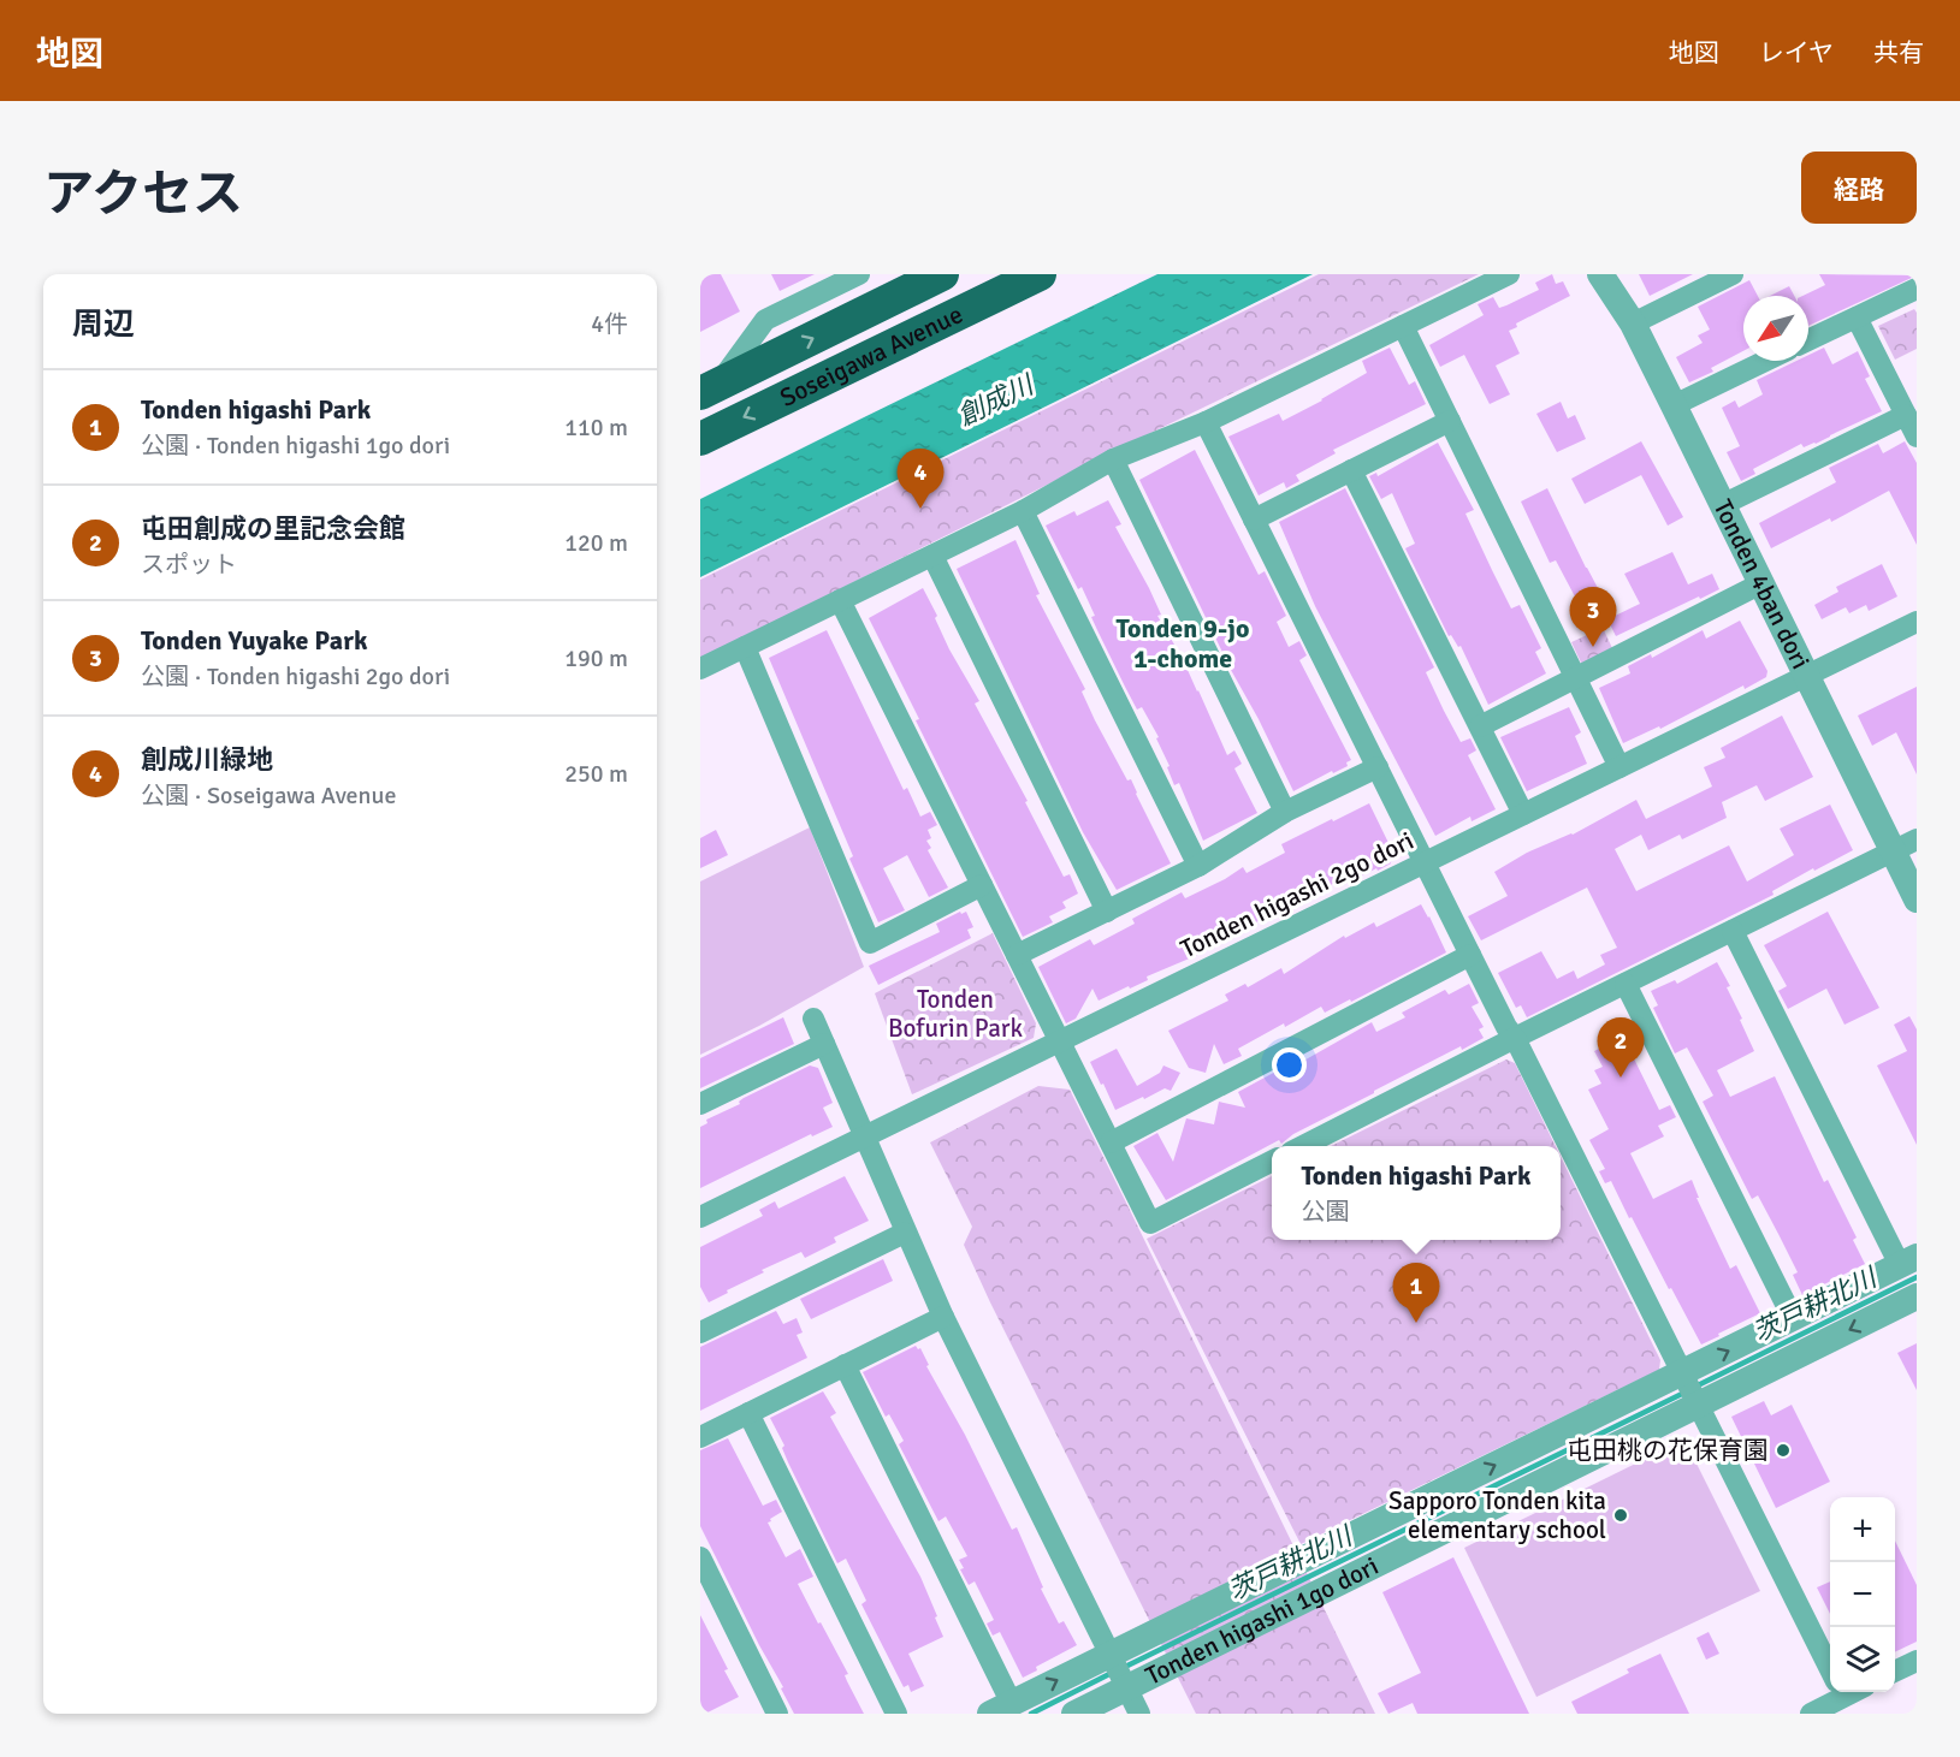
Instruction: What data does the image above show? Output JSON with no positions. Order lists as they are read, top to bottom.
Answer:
{
  "streets": {
    "highway": ["Soseigawa Avenue"],
    "street": ["Tonden 4ban dori", "Tonden higashi 2go dori", "Tonden higashi 1go dori"]
  },
  "crossings": [
    ["Tonden 4ban dori", "Tonden higashi 2go dori"]
  ],
  "districts": ["Tonden 9-jo 1-chome"],
  "water": ["創成川", "茨戸耕北川"],
  "parks": ["Tonden Bofurin Park"],
  "places": ["屯田桃の花保育園", "Sapporo Tonden kita elementary school"],
  "north": "bottom left",
  "page": {
    "header": "地図",
    "nav": ["地図", "レイヤ", "共有"],
    "title": "アクセス",
    "buttons": "経路",
    "heading": ["周辺", "4件"],
    "list": [
      {
        "mark": "1",
        "name": "Tonden higashi Park",
        "note": "公園 · Tonden higashi 1go dori",
        "value": "110 m"
      },
      {
        "mark": "2",
        "name": "屯田創成の里記念会館",
        "note": "スポット",
        "value": "120 m"
      },
      {
        "mark": "3",
        "name": "Tonden Yuyake Park",
        "note": "公園 · Tonden higashi 2go dori",
        "value": "190 m"
      },
      {
        "mark": "4",
        "name": "創成川緑地",
        "note": "公園 · Soseigawa Avenue",
        "value": "250 m"
      }
    ],
    "pins": [
      "4",
      "3",
      "2",
      "1"
    ],
    "popup": ["Tonden higashi Park", "公園"],
    "map_buttons": ["+", "−"]
  }
}
